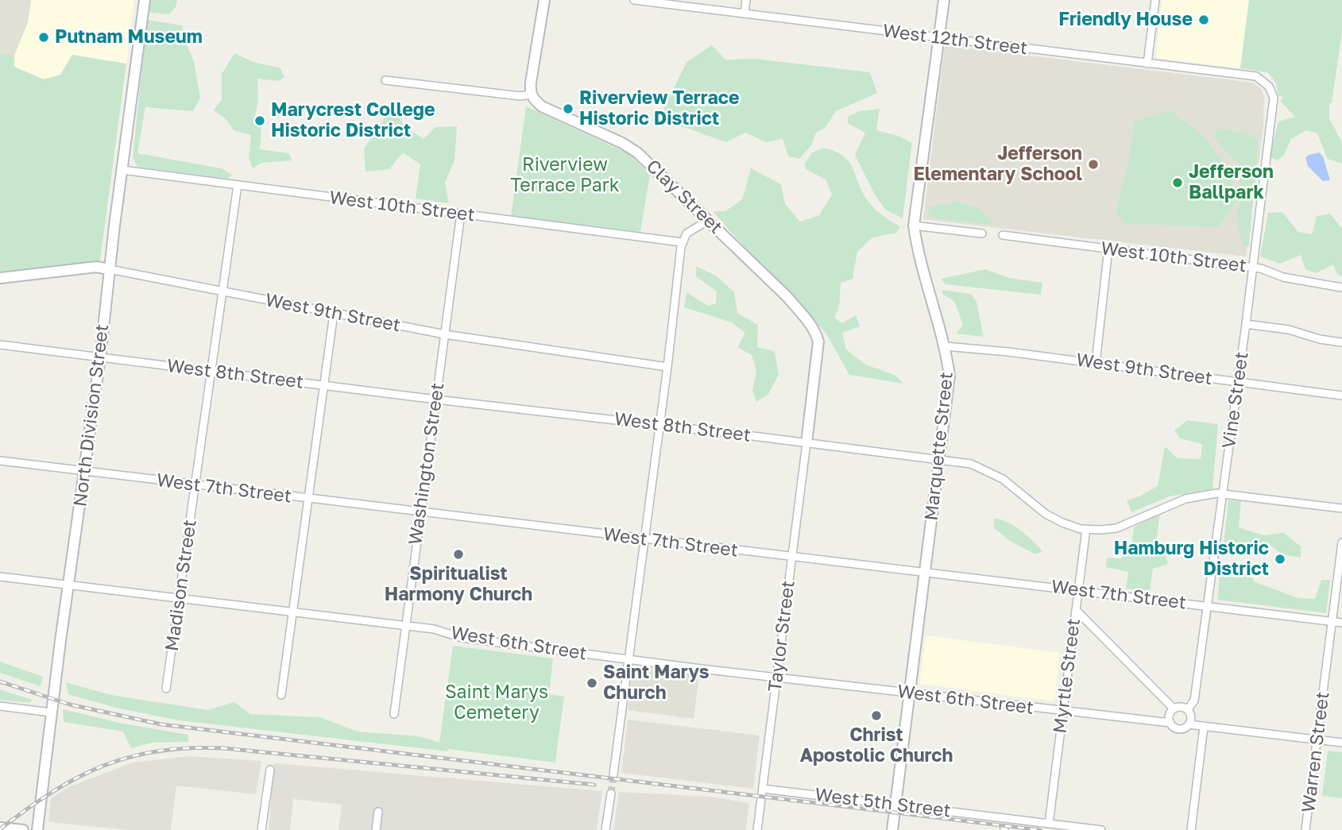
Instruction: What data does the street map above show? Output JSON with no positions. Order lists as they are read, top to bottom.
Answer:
{
  "streets": {
    "street": [
      "West 12th Street",
      "Clay Street",
      "West 10th Street",
      "West 9th Street",
      "West 8th Street",
      "Vine Street",
      "North Division Street",
      "Marquette Street",
      "Washington Street",
      "West 7th Street",
      "Madison Street",
      "Taylor Street",
      "West 6th Street",
      "Myrtle Street",
      "Warren Street",
      "West 5th Street"
    ]
  },
  "crossings": [
    ["West 12th Street", "Vine Street"],
    ["West 12th Street", "Marquette Street"],
    ["Clay Street", "West 8th Street"],
    ["Clay Street", "Taylor Street"],
    ["West 10th Street", "Vine Street"],
    ["West 10th Street", "North Division Street"],
    ["West 10th Street", "Washington Street"],
    ["West 10th Street", "Madison Street"],
    ["West 9th Street", "Vine Street"],
    ["West 9th Street", "North Division Street"],
    ["West 9th Street", "Marquette Street"],
    ["West 9th Street", "Washington Street"],
    ["West 9th Street", "Madison Street"],
    ["West 8th Street", "Vine Street"],
    ["West 8th Street", "North Division Street"],
    ["West 8th Street", "Marquette Street"],
    ["West 8th Street", "Washington Street"],
    ["West 8th Street", "Madison Street"],
    ["West 8th Street", "Taylor Street"],
    ["West 8th Street", "Myrtle Street"],
    ["Vine Street", "West 7th Street"],
    ["Vine Street", "West 6th Street"],
    ["North Division Street", "West 7th Street"],
    ["North Division Street", "West 6th Street"],
    ["Marquette Street", "West 7th Street"],
    ["Marquette Street", "West 6th Street"],
    ["Marquette Street", "West 5th Street"],
    ["Washington Street", "West 7th Street"],
    ["Washington Street", "West 6th Street"],
    ["West 7th Street", "Madison Street"],
    ["West 7th Street", "Taylor Street"],
    ["West 7th Street", "Myrtle Street"],
    ["West 7th Street", "Warren Street"],
    ["Madison Street", "West 6th Street"],
    ["Taylor Street", "West 6th Street"],
    ["Taylor Street", "West 5th Street"],
    ["West 6th Street", "Myrtle Street"],
    ["Myrtle Street", "West 5th Street"]
  ],
  "parks": ["Riverview Terrace Park", "Saint Marys Cemetery"],
  "places": [
    "Friendly House",
    "Putnam Museum",
    "Riverview Terrace Historic District",
    "Marycrest College Historic District",
    "Jefferson Elementary School",
    "Jefferson Ballpark",
    "Spiritualist Harmony Church",
    "Hamburg Historic District",
    "Saint Marys Church",
    "Christ Apostolic Church"
  ]
}
